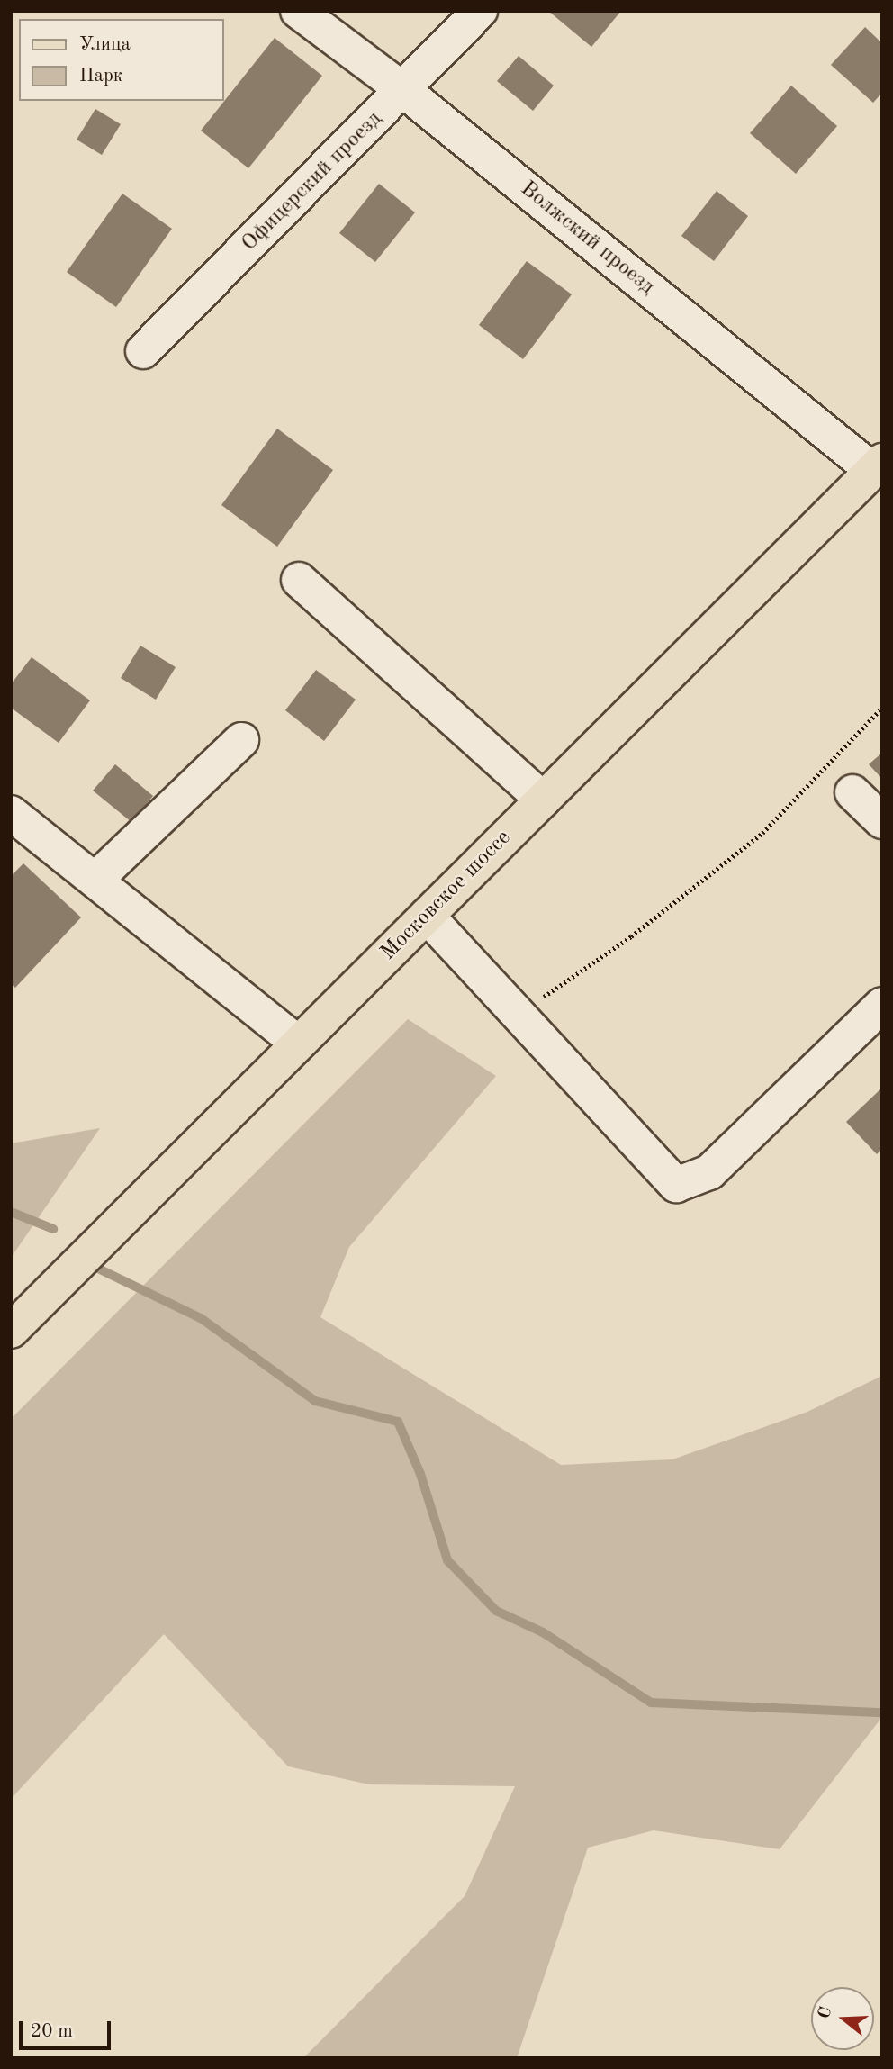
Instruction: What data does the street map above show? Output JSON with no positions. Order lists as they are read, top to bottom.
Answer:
{
  "streets": {
    "main road": ["Московское шоссе"],
    "street": ["Офицерский проезд", "Волжский проезд"]
  },
  "crossings": [
    ["Офицерский проезд", "Волжский проезд"],
    ["Волжский проезд", "Московское шоссе"]
  ],
  "legend": ["Улица", "Парк"],
  "scale_bar": "20 m",
  "north": "left"
}
